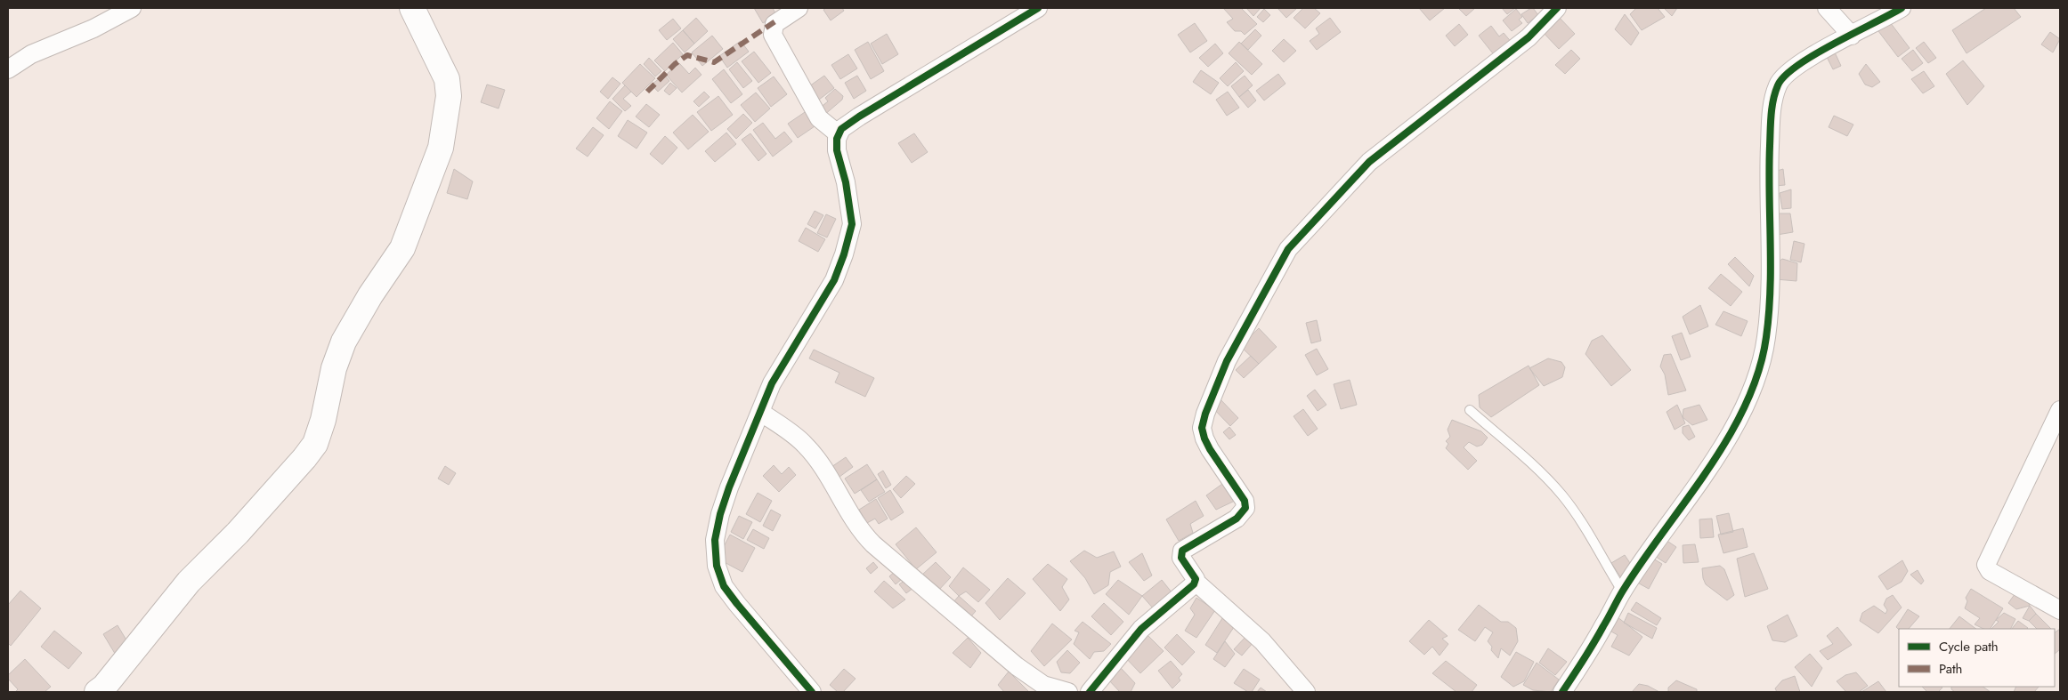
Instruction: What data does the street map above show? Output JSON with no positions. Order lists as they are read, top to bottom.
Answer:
{
  "legend": ["Cycle path", "Path"]
}
